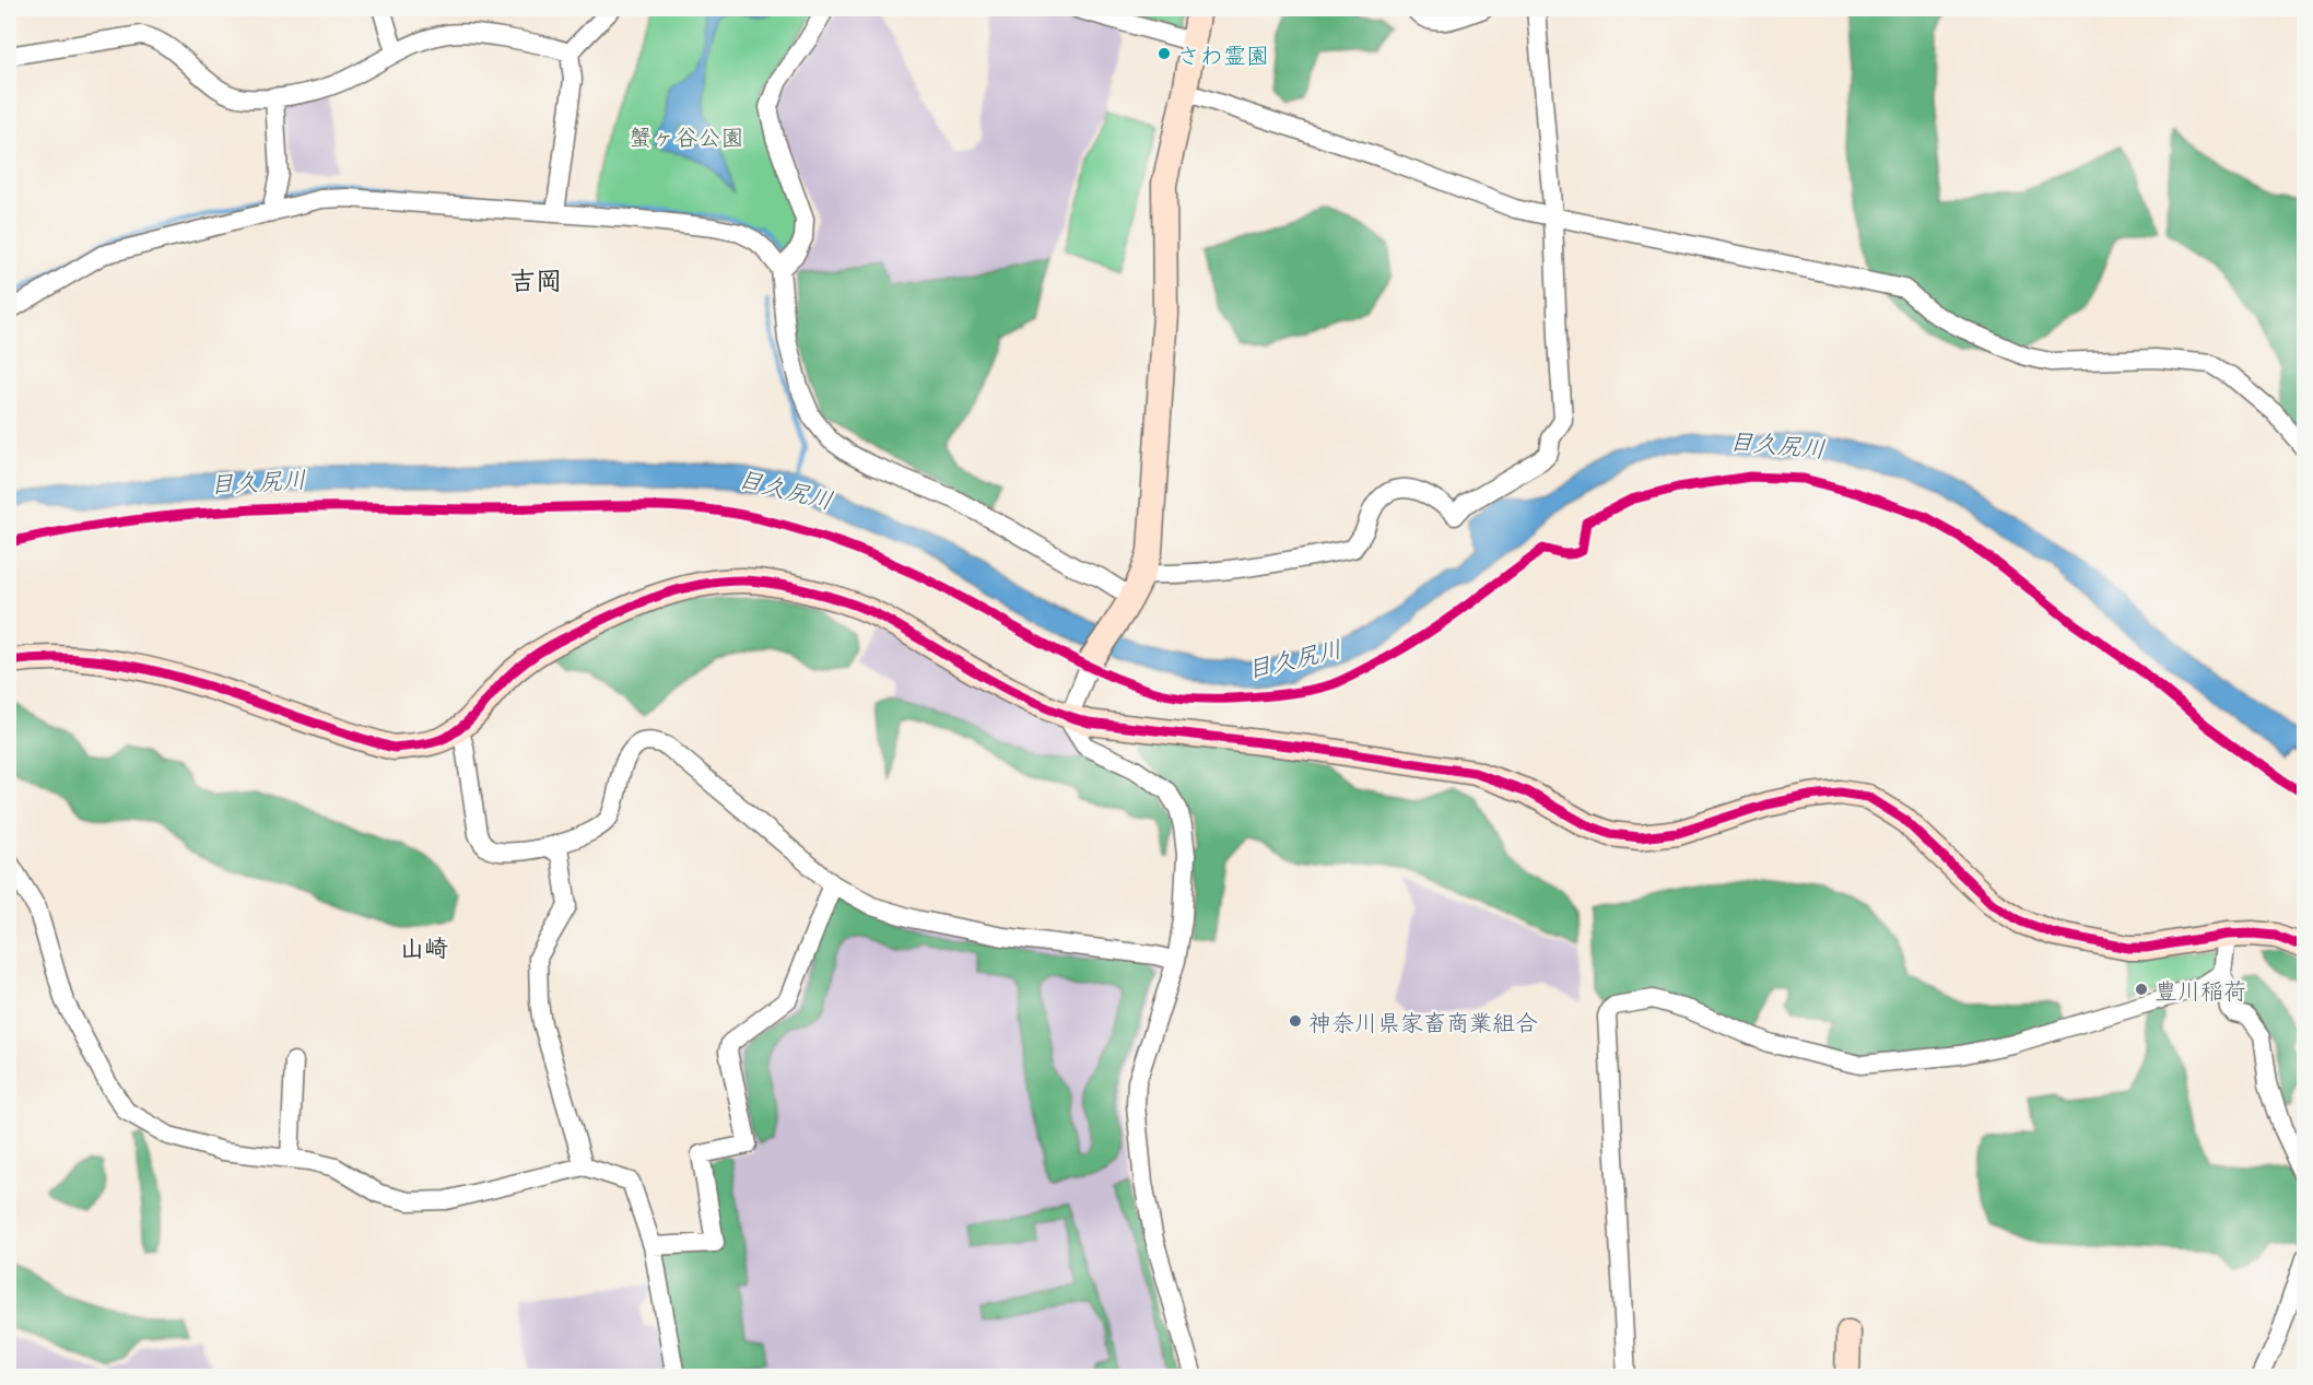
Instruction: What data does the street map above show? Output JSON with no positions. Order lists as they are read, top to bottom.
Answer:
{
  "districts": ["吉岡", "山崎"],
  "water": ["目久尻川"],
  "parks": ["蟹ヶ谷公園"],
  "places": ["さわ霊園", "豊川稲荷", "神奈川県家畜商業組合"]
}
